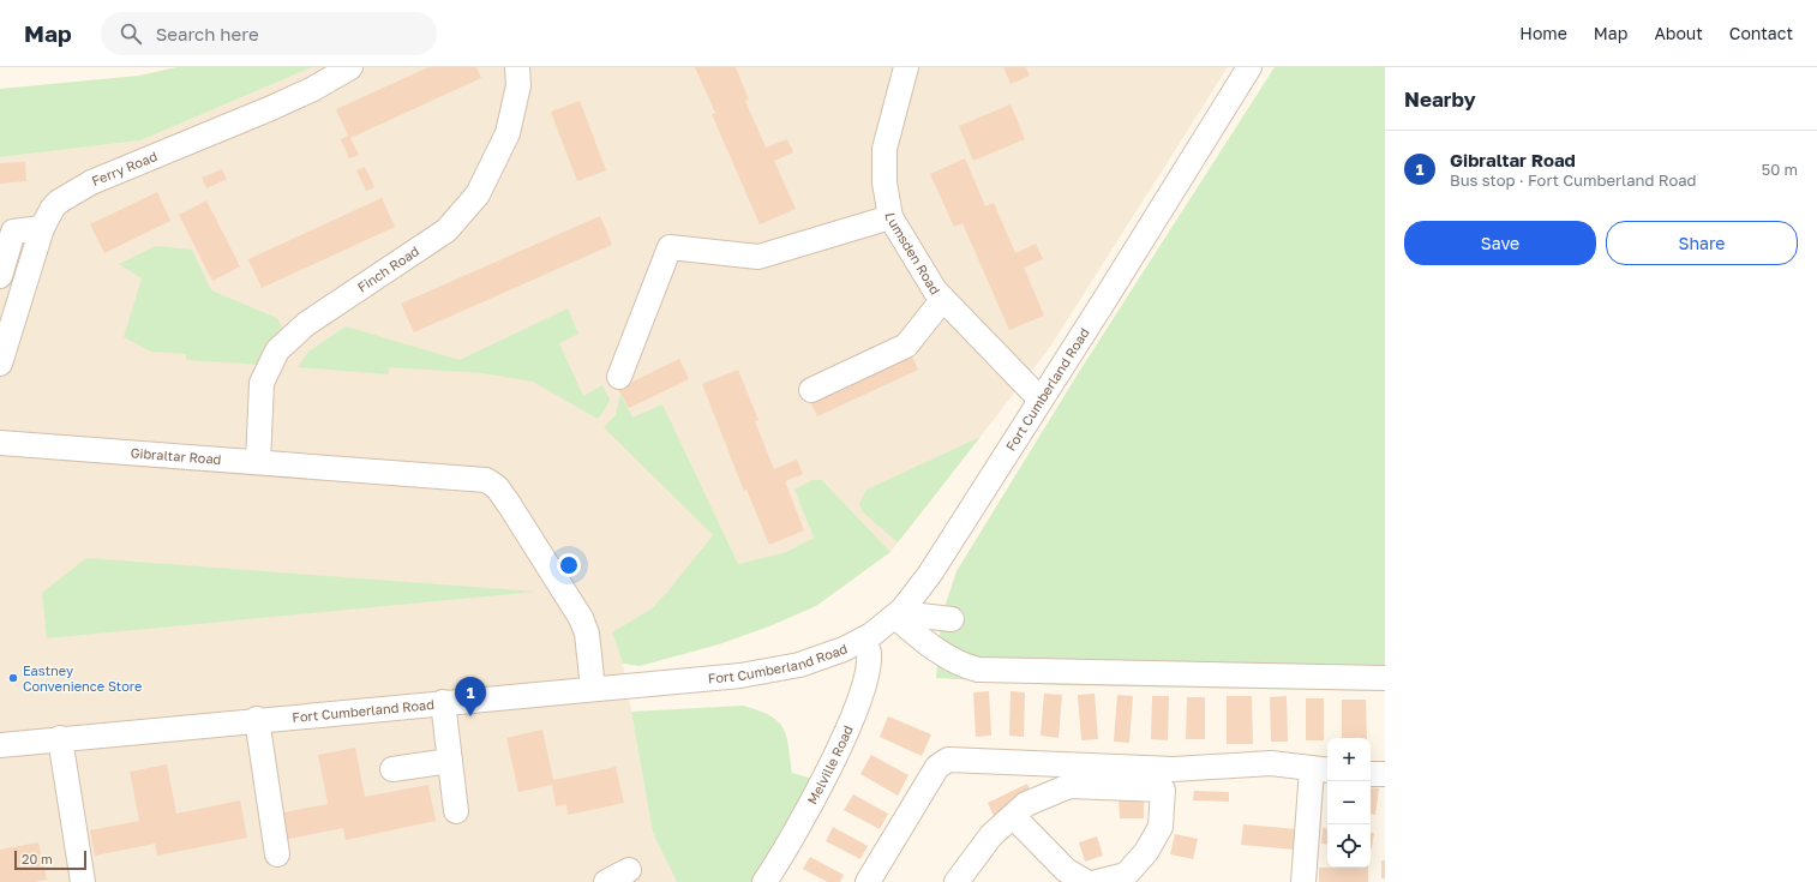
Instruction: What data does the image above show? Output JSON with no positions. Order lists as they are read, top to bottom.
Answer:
{
  "streets": {
    "street": [
      "Ferry Road",
      "Lumsden Road",
      "Finch Road",
      "Fort Cumberland Road",
      "Gibraltar Road",
      "Melville Road"
    ]
  },
  "crossings": [
    ["Lumsden Road", "Fort Cumberland Road"],
    ["Finch Road", "Gibraltar Road"],
    ["Fort Cumberland Road", "Gibraltar Road"],
    ["Fort Cumberland Road", "Melville Road"]
  ],
  "places": ["Eastney Convenience Store"],
  "scale_bar": "20 m",
  "page": {
    "header": "Map",
    "search": "Search here",
    "nav": [
      "Home",
      "Map",
      "About",
      "Contact"
    ],
    "heading": "Nearby",
    "list": [
      {
        "mark": "1",
        "name": "Gibraltar Road",
        "note": "Bus stop · Fort Cumberland Road",
        "value": "50 m"
      }
    ],
    "buttons": ["Save", "Share"],
    "pins": "1",
    "map_buttons": ["+", "−"],
    "scale": "20 m"
  }
}
